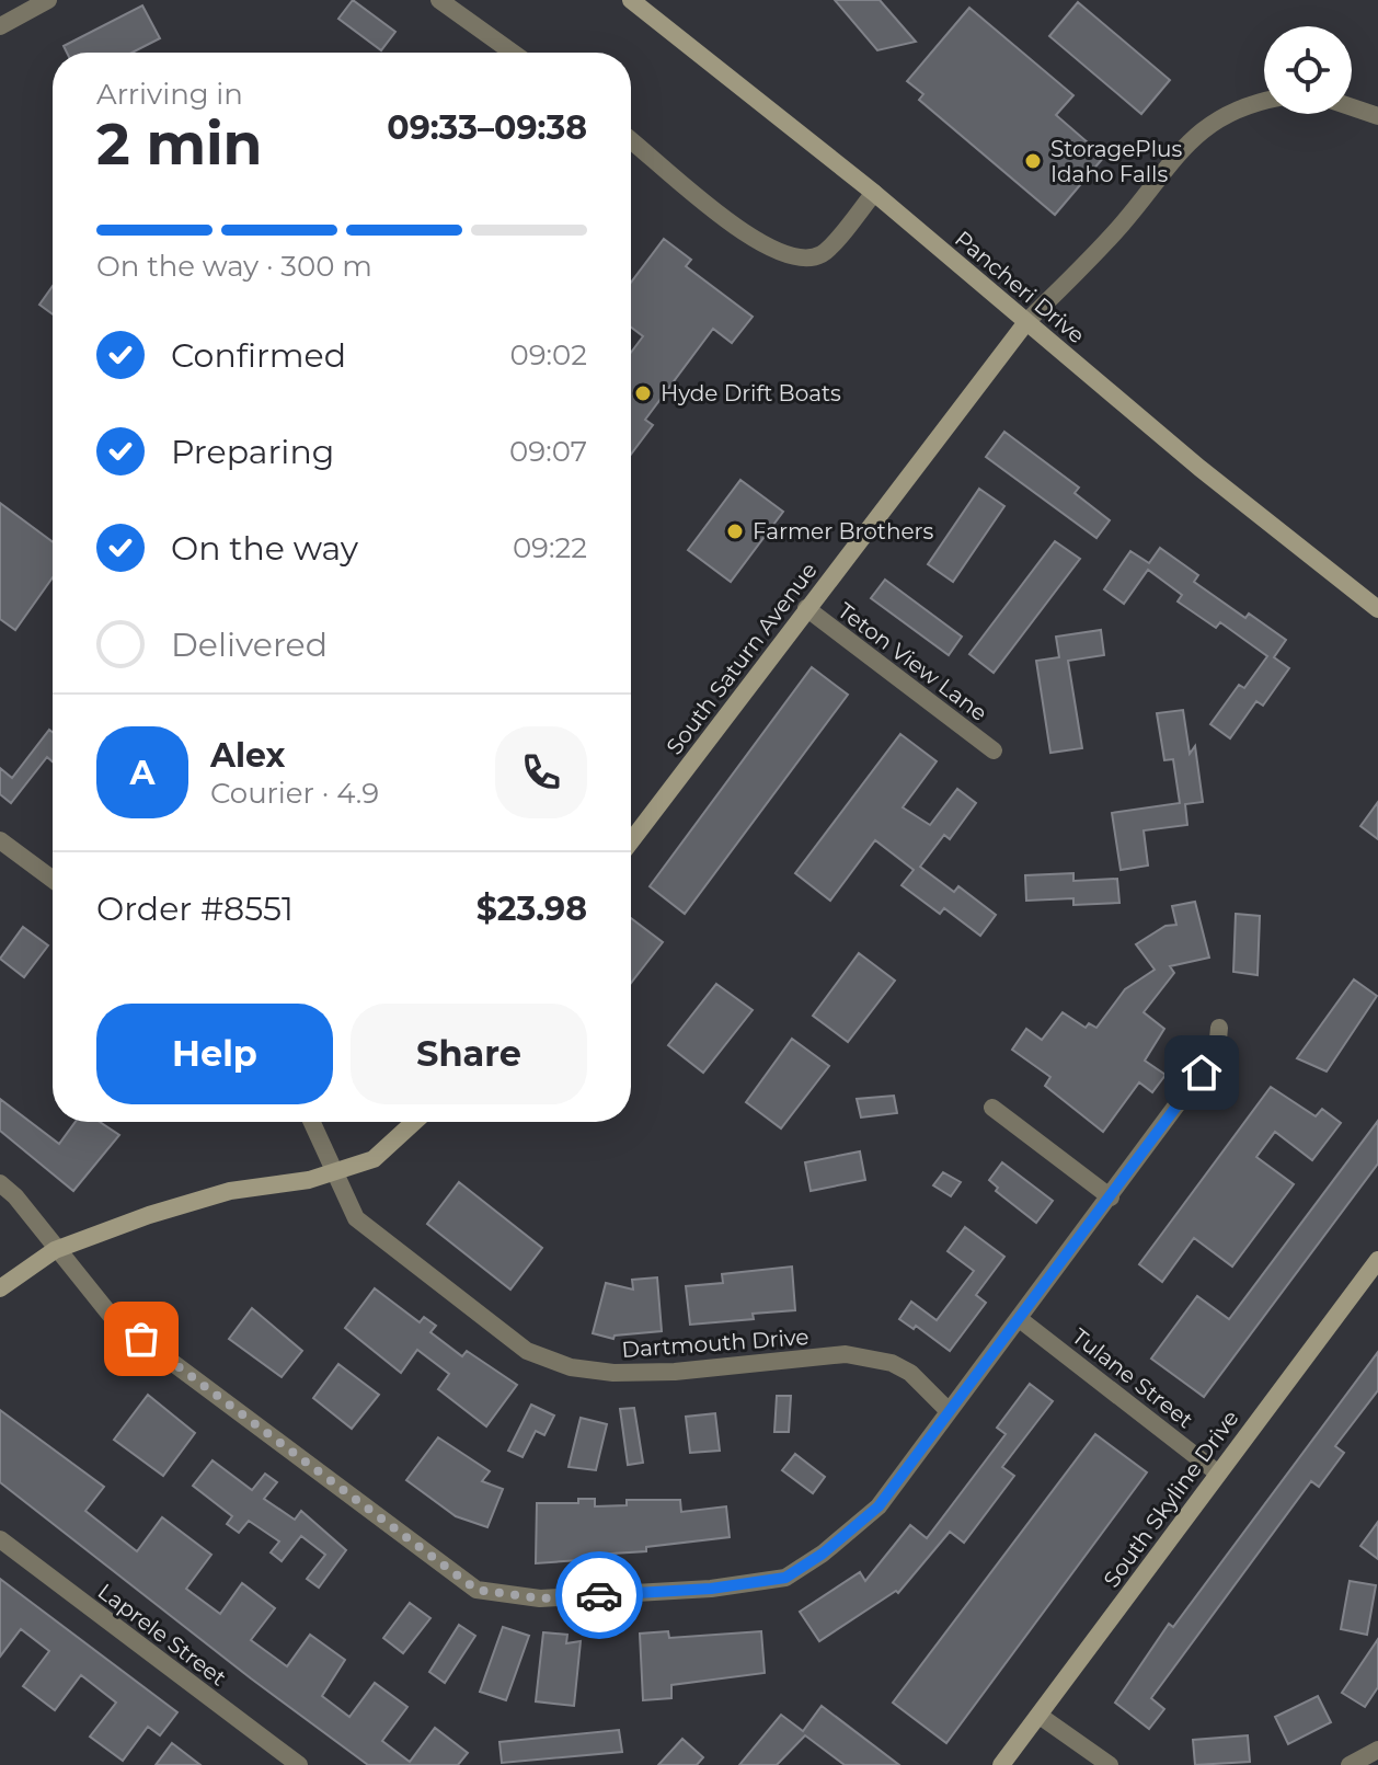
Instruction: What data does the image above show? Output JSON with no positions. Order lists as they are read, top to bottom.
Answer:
{
  "streets": {
    "main road": ["Pancheri Drive", "South Saturn Avenue", "South Skyline Drive"],
    "street": [
      "Teton View Lane",
      "Dartmouth Drive",
      "Tulane Street",
      "Laprele Street"
    ]
  },
  "crossings": [
    ["Pancheri Drive", "South Saturn Avenue"],
    ["South Saturn Avenue", "Teton View Lane"],
    ["Tulane Street", "South Skyline Drive"]
  ],
  "places": ["StoragePlus Idaho Falls", "Hyde Drift Boats", "Farmer Brothers"],
  "page": {
    "heading": ["2 min", "Arriving in", "09:33–09:38"],
    "panel": [
      "Alex",
      "Courier · 4.9",
      "Order #8551",
      "$23.98"
    ],
    "bar": "On the way · 300 m",
    "list": [
      ["Confirmed", "09:02"],
      ["Preparing", "09:07"],
      ["On the way", "09:22"],
      "Delivered"
    ],
    "round": "A",
    "buttons": ["Help", "Share"]
  }
}
